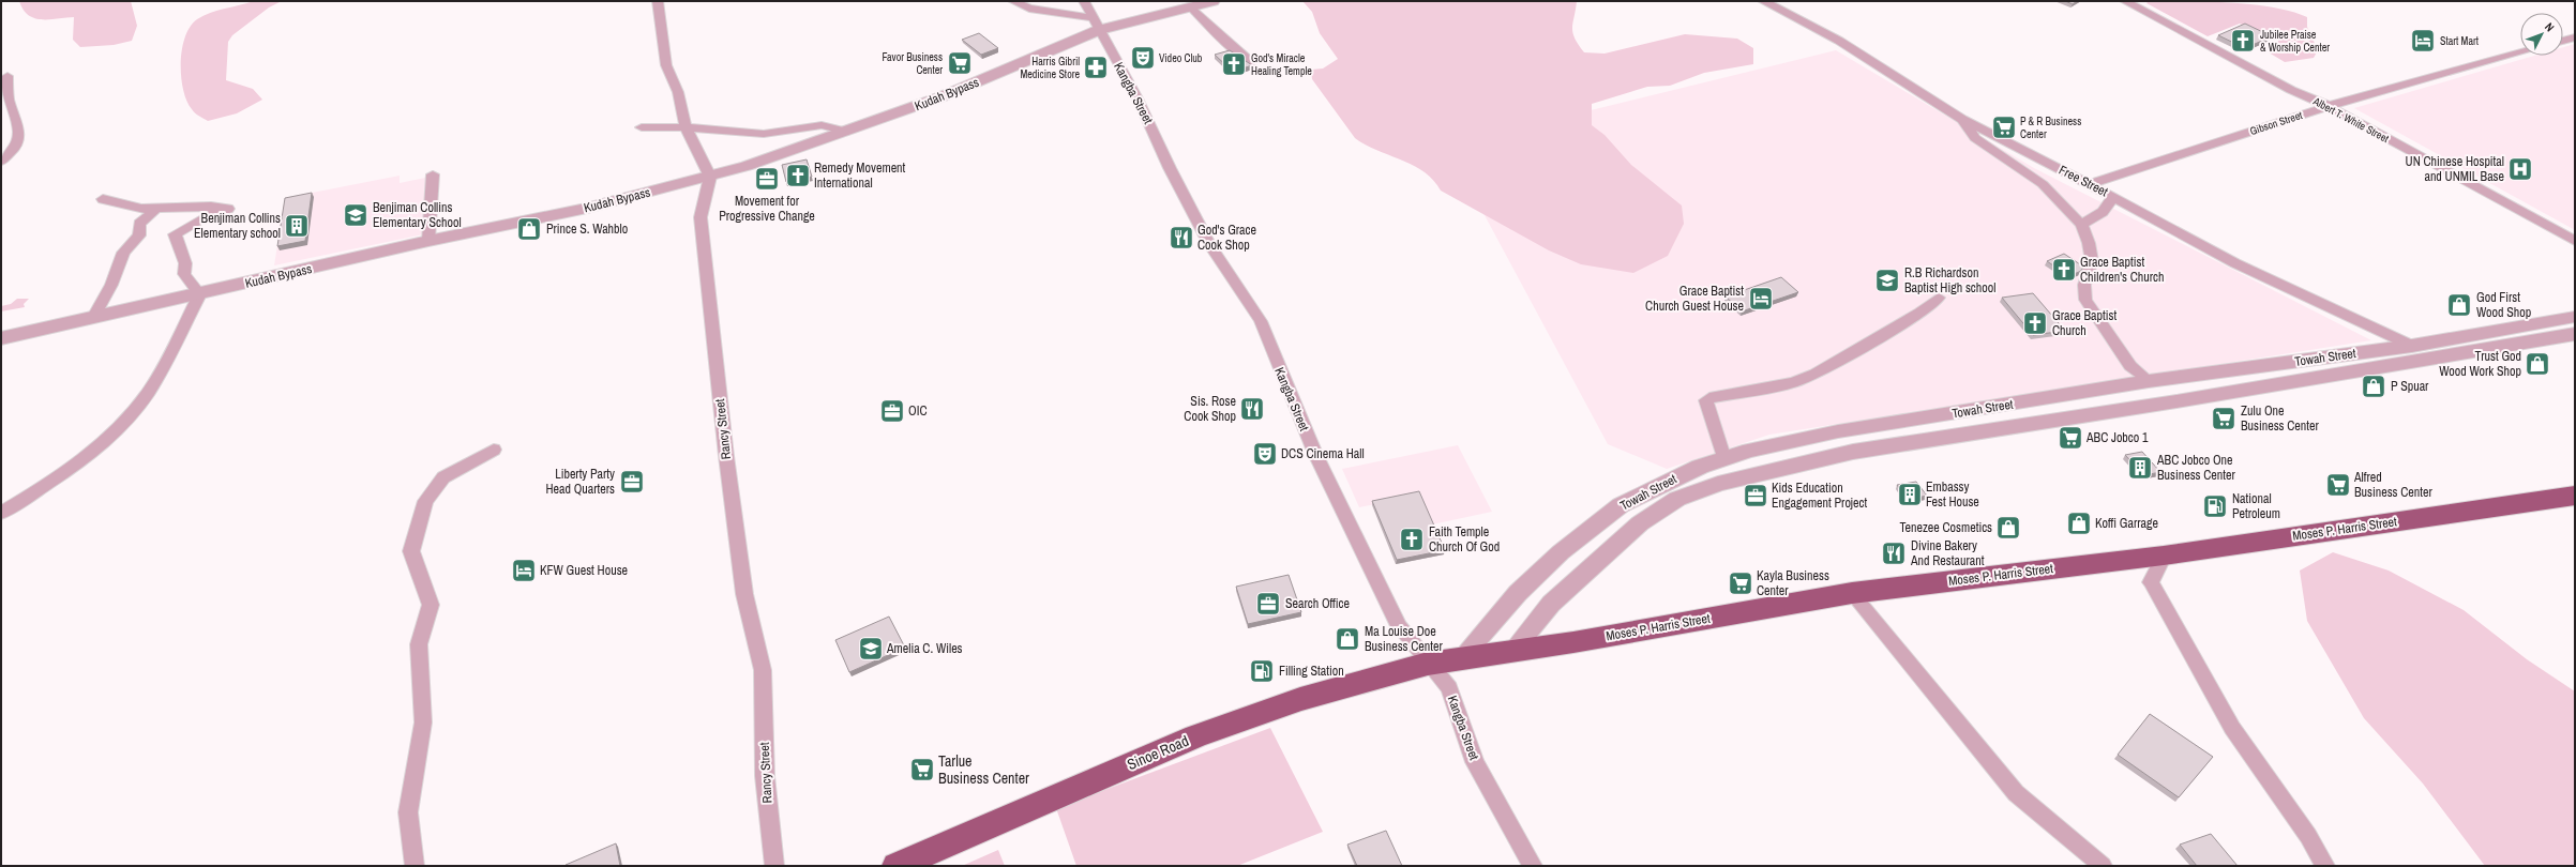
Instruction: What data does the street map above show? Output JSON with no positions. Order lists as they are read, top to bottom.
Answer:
{
  "streets": {
    "highway": ["Moses P. Harris Street", "Sinoe Road"],
    "street": [
      "Kangba Street",
      "Kudah Bypass",
      "Albert T. White Street",
      "Gibson Street",
      "Free Street",
      "Towah Street",
      "Rancy Street"
    ]
  },
  "crossings": [
    ["Kangba Street", "Kudah Bypass"],
    ["Kangba Street", "Moses P. Harris Street"],
    ["Kangba Street", "Sinoe Road"],
    ["Kudah Bypass", "Rancy Street"],
    ["Albert T. White Street", "Gibson Street"],
    ["Gibson Street", "Free Street"],
    ["Free Street", "Towah Street"],
    ["Towah Street", "Moses P. Harris Street"],
    ["Moses P. Harris Street", "Sinoe Road"]
  ],
  "places": {
    "church": [
      "Jubilee Praise & Worship Center",
      "God's Miracle Healing Temple",
      "Remedy Movement International",
      "Grace Baptist Children's Church",
      "Grace Baptist Church",
      "Faith Temple Church Of God"
    ],
    "hotel": ["Start Mart", "Grace Baptist Church Guest House", "KFW Guest House"],
    "theatre": ["Video Club", "DCS Cinema Hall"],
    "supermarket": [
      "Favor Business Center",
      "P & R Business Center",
      "Zulu One Business Center",
      "ABC Jobco 1",
      "Alfred Business Center",
      "Kayla Business Center",
      "Tarlue Business Center"
    ],
    "pharmacy": ["Harris Gibril Medicine Store"],
    "hospital": ["UN Chinese Hospital and UNMIL Base"],
    "office": [
      "Movement for Progressive Change",
      "OIC",
      "Liberty Party Head Quarters",
      "Kids Education Engagement Project",
      "Search Office"
    ],
    "school or university": ["Benjiman Collins Elementary School", "R.B Richardson Baptist High school", "Amelia C. Wiles"],
    "building": ["Benjiman Collins Elementary school", "ABC Jobco One Business Center", "Embassy Fest House"],
    "shop": [
      "Prince S. Wahblo",
      "God First Wood Shop",
      "Trust God Wood Work Shop",
      "P Spuar",
      "Koffi Garrage",
      "Tenezee Cosmetics",
      "Ma Louise Doe Business Center"
    ],
    "restaurant": ["God's Grace Cook Shop", "Sis. Rose Cook Shop", "Divine Bakery And Restaurant"],
    "fuel station": ["National Petroleum", "Filling Station"]
  },
  "north": "top right"
}
